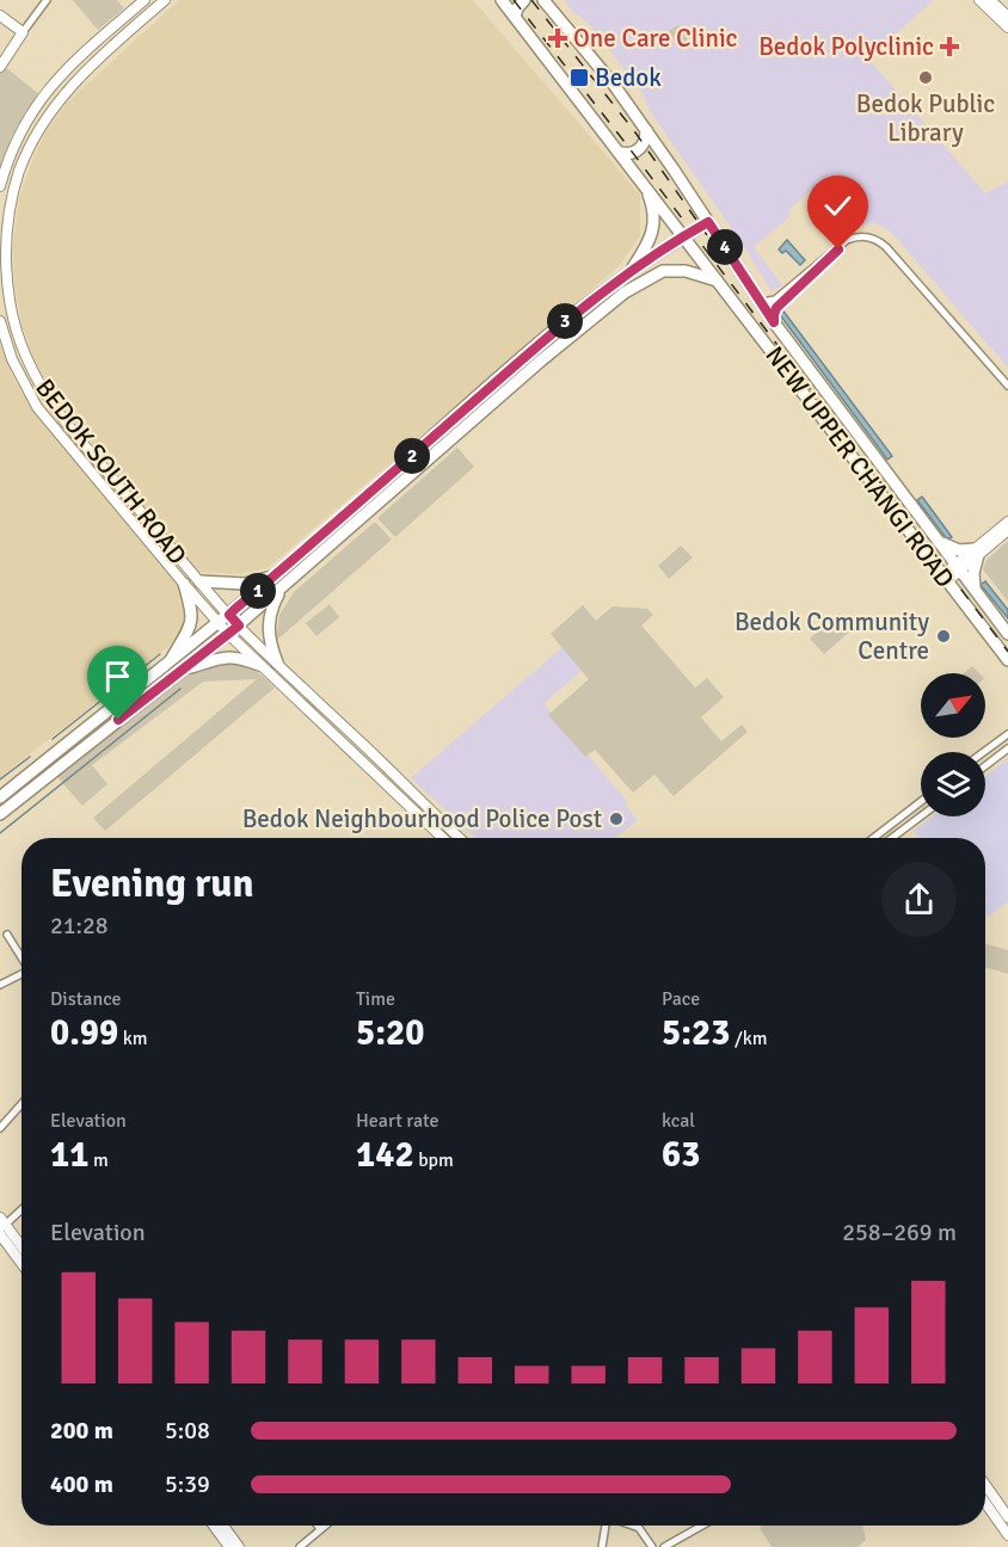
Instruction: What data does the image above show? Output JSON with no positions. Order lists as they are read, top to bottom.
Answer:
{
  "streets": {
    "main road": ["NEW UPPER CHANGI ROAD", "BEDOK SOUTH ROAD"]
  },
  "places": {
    "health": ["One Care Clinic", "Bedok Polyclinic"],
    "transit": ["Bedok"],
    "other": ["Bedok Public Library", "Bedok Community Centre", "Bedok Neighbourhood Police Post"]
  },
  "north": "top right",
  "page": {
    "pins": [
      "4",
      "3",
      "2",
      "1"
    ],
    "heading": ["Evening run", "21:28"],
    "stats": [
      ["Distance", "0.99 km"],
      ["Time", "5:20"],
      ["Pace", "5:23 /km"],
      ["Elevation", "11 m"],
      ["Heart rate", "142 bpm"],
      ["kcal", "63"]
    ],
    "chart": ["Elevation", "258–269 m"],
    "list": [
      {
        "name": "200 m",
        "note": "5:08"
      },
      {
        "name": "400 m",
        "note": "5:39"
      }
    ]
  }
}
